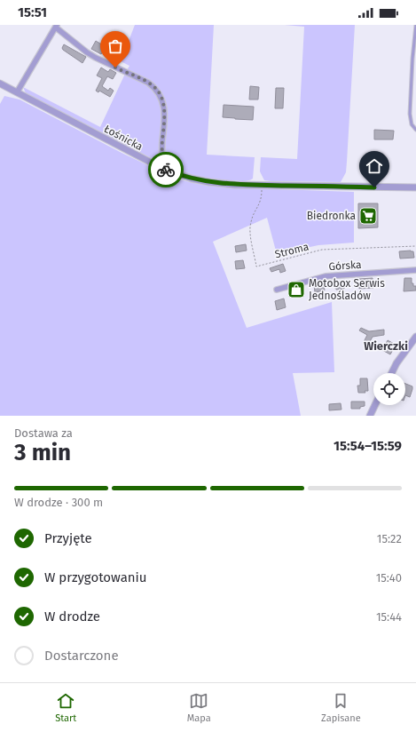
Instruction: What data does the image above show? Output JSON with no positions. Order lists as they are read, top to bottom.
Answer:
{
  "streets": {
    "street": ["Łośnicka", "Górska"],
    "path": ["Stroma"]
  },
  "crossings": [
    ["Łośnicka", "Stroma"]
  ],
  "districts": ["Wierczki"],
  "places": {
    "supermarket": ["Biedronka"],
    "shop": ["Motobox Serwis Jednośladów"]
  },
  "page": {
    "status": "15:51",
    "heading": ["3 min", "Dostawa za", "15:54–15:59"],
    "bar": "W drodze · 300 m",
    "list": [
      ["Przyjęte", "15:22"],
      ["W przygotowaniu", "15:40"],
      ["W drodze", "15:44"],
      "Dostarczone"
    ],
    "tabs": ["Start", "Mapa", "Zapisane"]
  }
}
